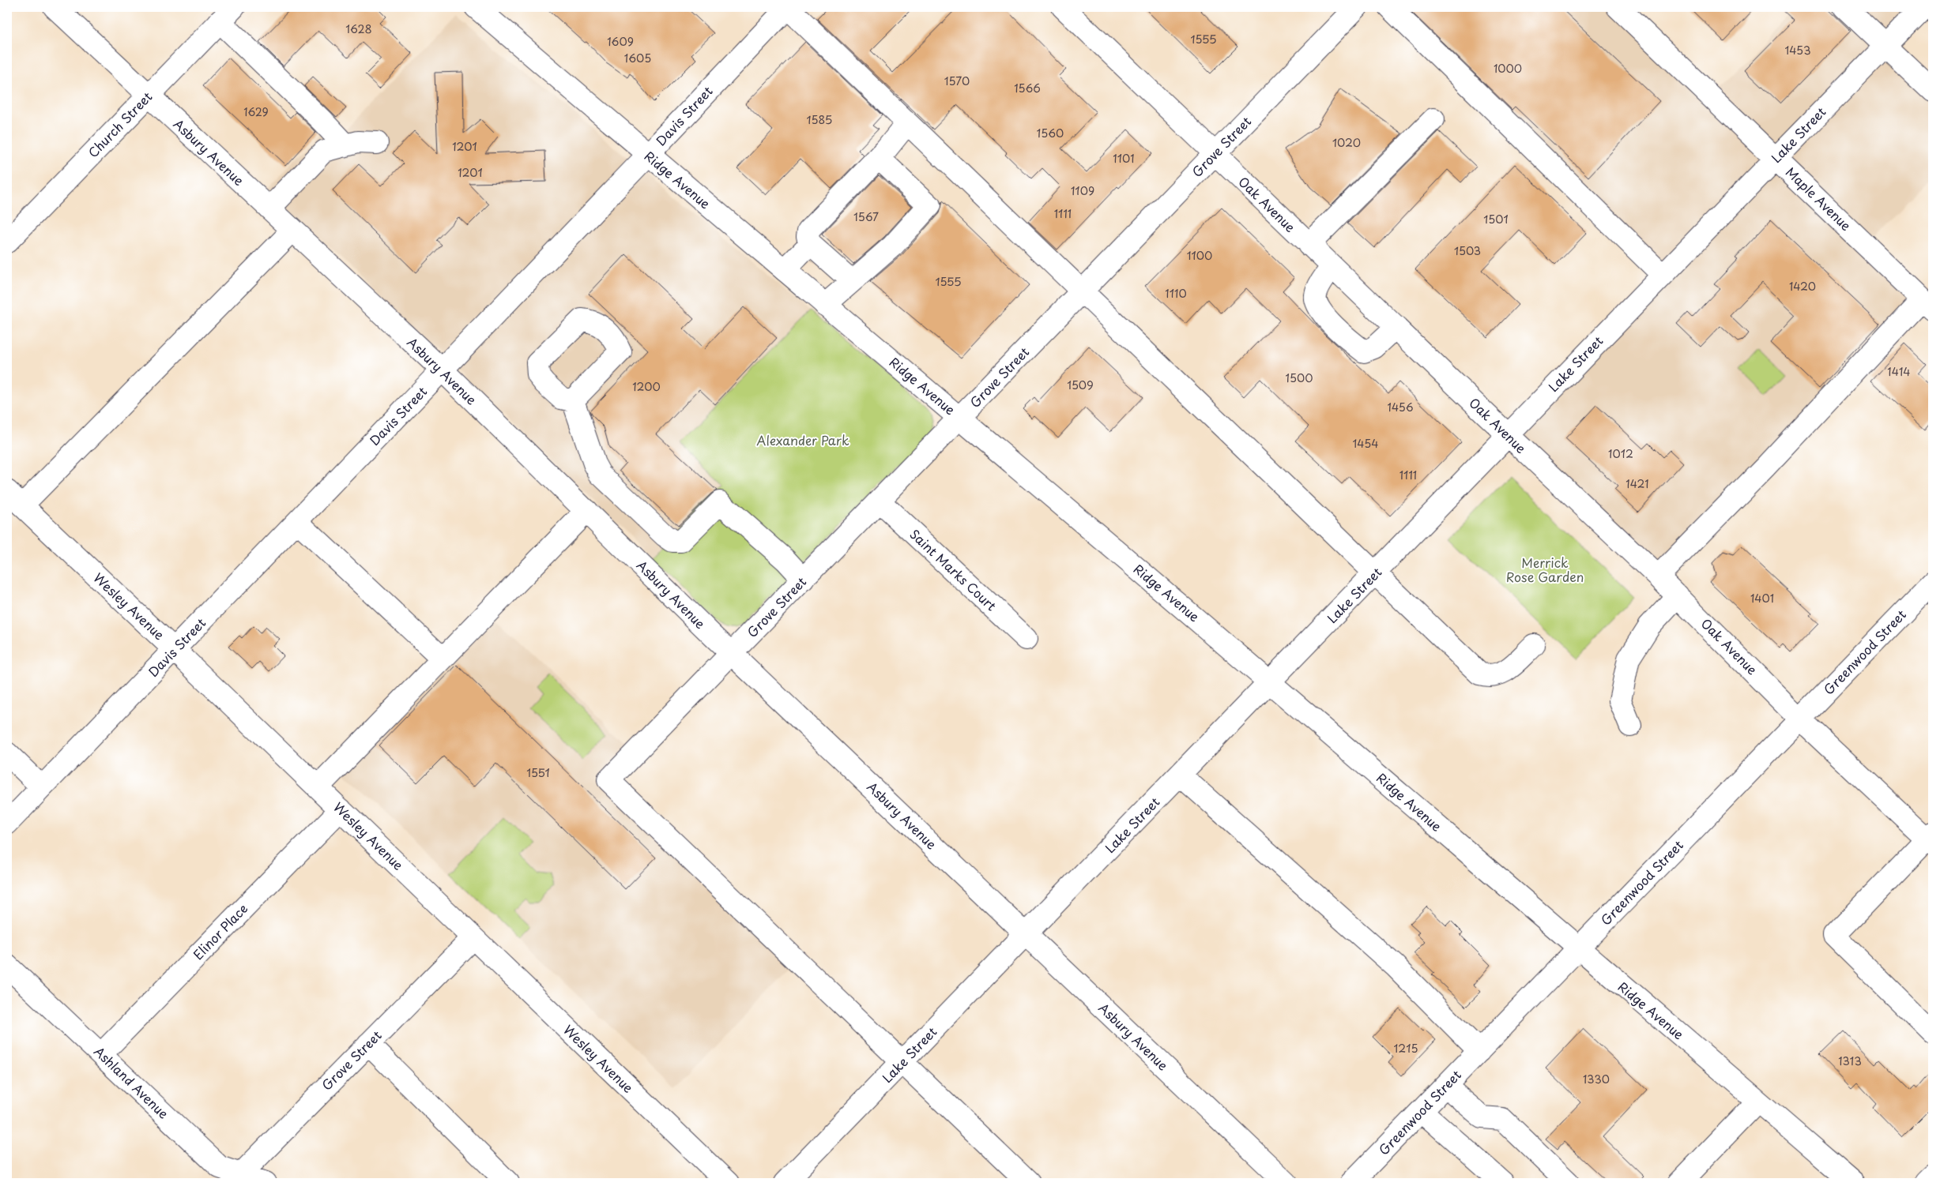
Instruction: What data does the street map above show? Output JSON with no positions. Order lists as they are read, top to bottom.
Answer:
{
  "streets": {
    "street": [
      "Davis Street",
      "Church Street",
      "Lake Street",
      "Grove Street",
      "Asbury Avenue",
      "Ridge Avenue",
      "Maple Avenue",
      "Oak Avenue",
      "Saint Marks Court",
      "Wesley Avenue",
      "Greenwood Street",
      "Elinor Place",
      "Ashland Avenue"
    ]
  },
  "crossings": [
    ["Davis Street", "Asbury Avenue"],
    ["Davis Street", "Ridge Avenue"],
    ["Davis Street", "Wesley Avenue"],
    ["Church Street", "Asbury Avenue"],
    ["Lake Street", "Grove Street"],
    ["Lake Street", "Asbury Avenue"],
    ["Lake Street", "Ridge Avenue"],
    ["Lake Street", "Maple Avenue"],
    ["Lake Street", "Oak Avenue"],
    ["Grove Street", "Asbury Avenue"],
    ["Grove Street", "Ridge Avenue"],
    ["Grove Street", "Oak Avenue"],
    ["Grove Street", "Saint Marks Court"],
    ["Grove Street", "Wesley Avenue"],
    ["Grove Street", "Ashland Avenue"],
    ["Ridge Avenue", "Greenwood Street"],
    ["Oak Avenue", "Greenwood Street"],
    ["Wesley Avenue", "Elinor Place"],
    ["Elinor Place", "Ashland Avenue"]
  ],
  "parks": ["Alexander Park", "Merrick Rose Garden"],
  "house_numbers": [
    "1628",
    "1555",
    "1609",
    "1453",
    "1605",
    "1000",
    "1570",
    "1566",
    "1629",
    "1585",
    "1560",
    "1020",
    "1201",
    "1101",
    "1201",
    "1109",
    "1111",
    "1567",
    "1501",
    "1503",
    "1100",
    "1555",
    "1420",
    "1110",
    "1414",
    "1500",
    "1509",
    "1200",
    "1456",
    "1454",
    "1012",
    "1111",
    "1421",
    "1401",
    "1551",
    "1215",
    "1313",
    "1330"
  ]
}
